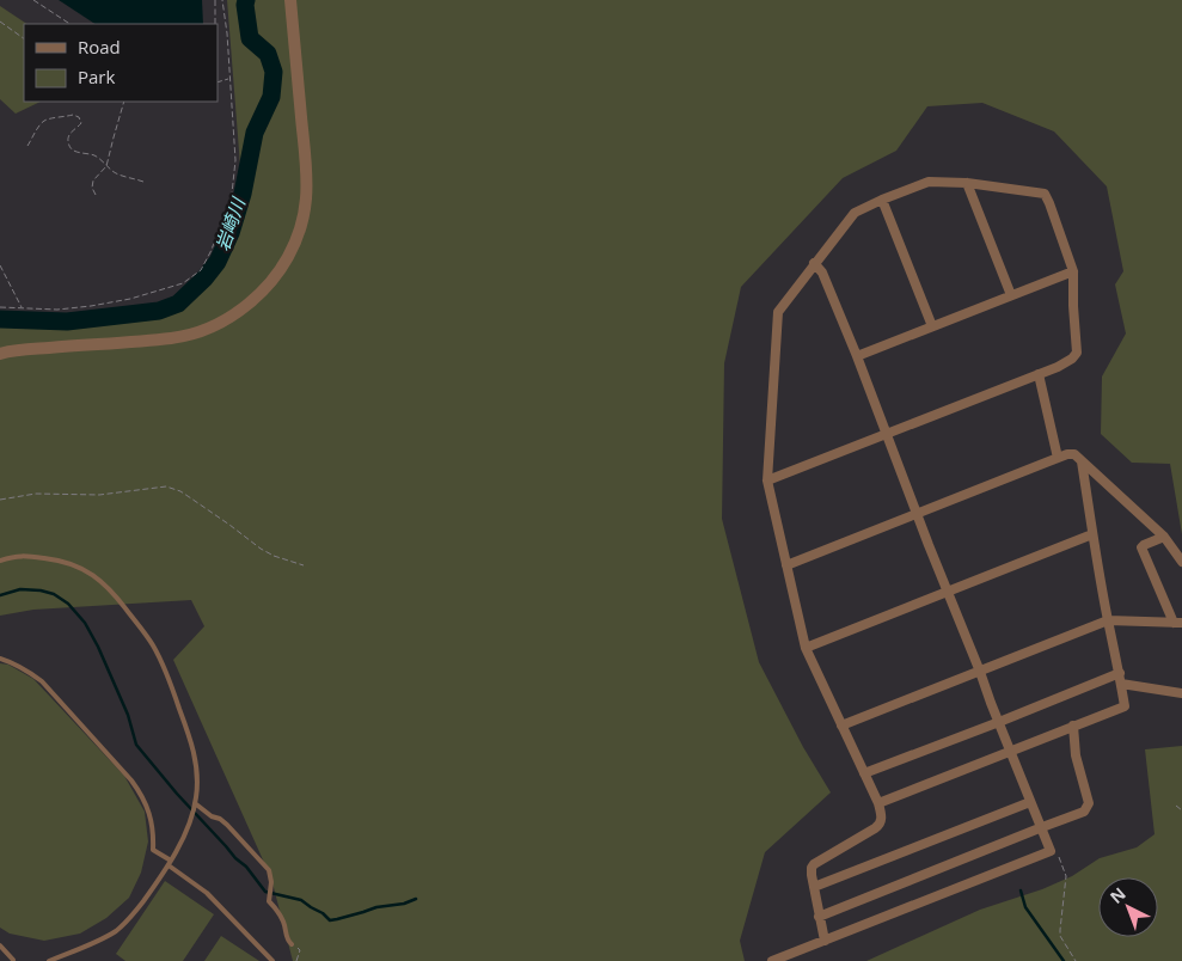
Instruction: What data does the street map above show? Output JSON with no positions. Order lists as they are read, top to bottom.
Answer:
{
  "water": ["岩崎川"],
  "legend": ["Road", "Park"],
  "north": "top left"
}
